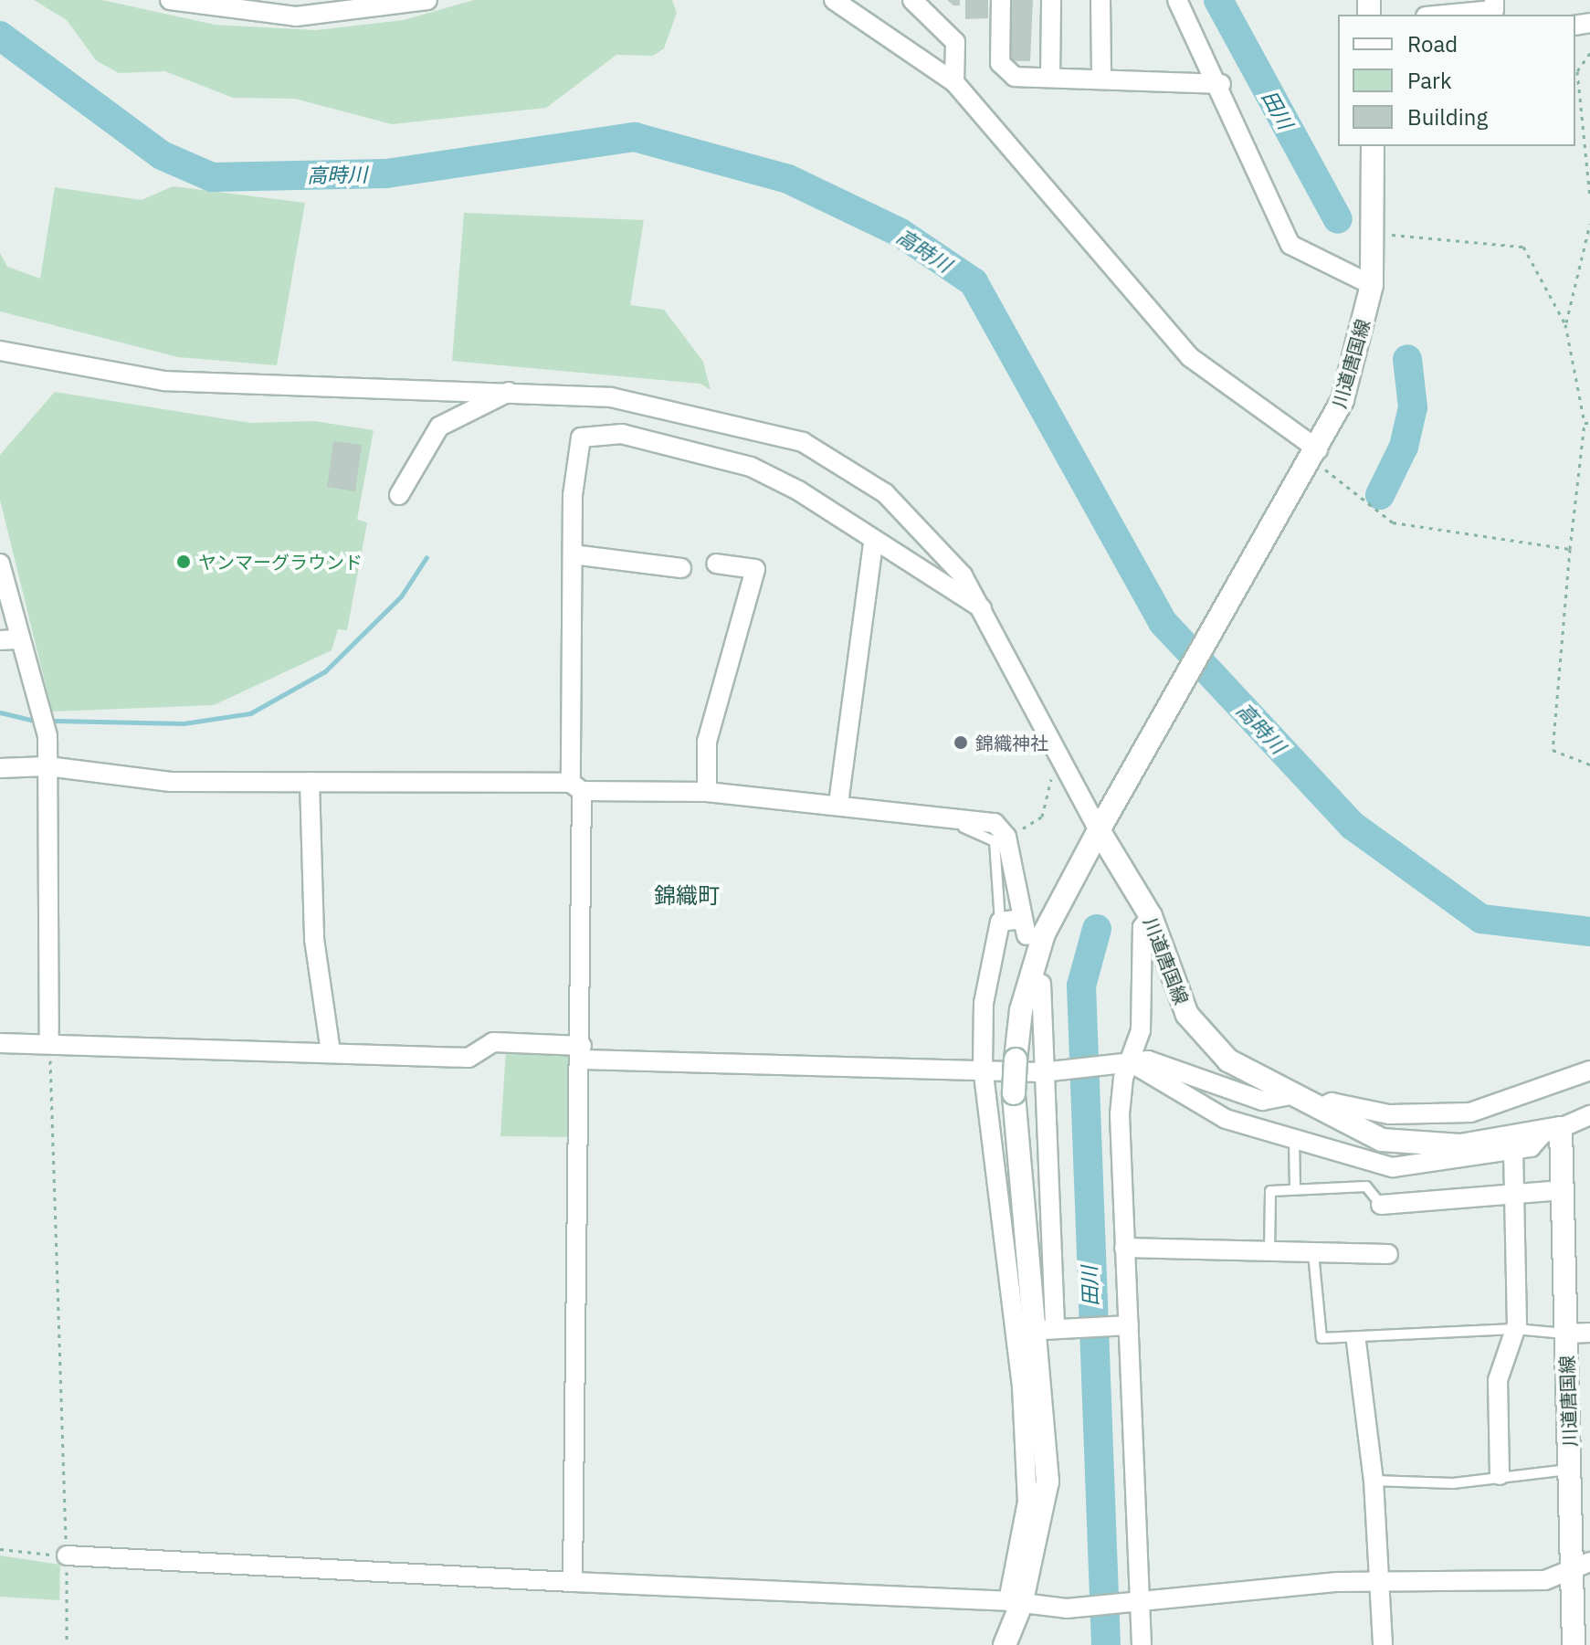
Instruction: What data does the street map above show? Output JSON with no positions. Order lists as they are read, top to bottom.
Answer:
{
  "streets": {
    "main road": ["川道唐国線"]
  },
  "districts": ["錦織町"],
  "water": ["田川", "高時川"],
  "places": ["ヤンマーグラウンド", "錦織神社"],
  "legend": ["Road", "Park", "Building"]
}
